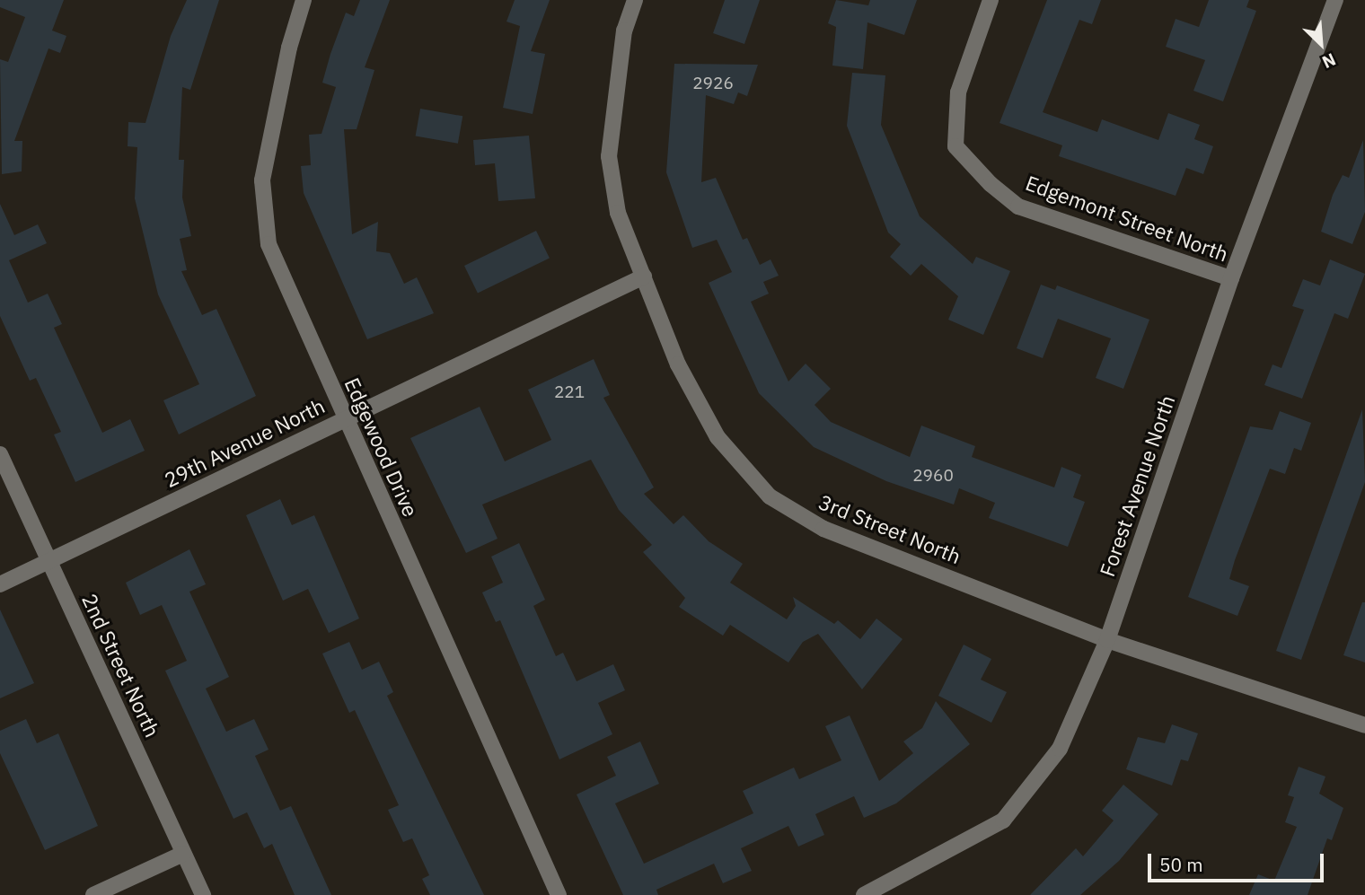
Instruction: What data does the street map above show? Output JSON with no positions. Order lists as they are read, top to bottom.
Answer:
{
  "streets": {
    "street": [
      "Edgemont Street North",
      "29th Avenue North",
      "Edgewood Drive",
      "Forest Avenue North",
      "3rd Street North",
      "2nd Street North"
    ]
  },
  "crossings": [
    ["Edgemont Street North", "Forest Avenue North"],
    ["29th Avenue North", "Edgewood Drive"],
    ["29th Avenue North", "3rd Street North"],
    ["29th Avenue North", "2nd Street North"],
    ["Forest Avenue North", "3rd Street North"]
  ],
  "house_numbers": ["2926", "221", "2960"],
  "scale_bar": "50 m",
  "north": "bottom right"
}
